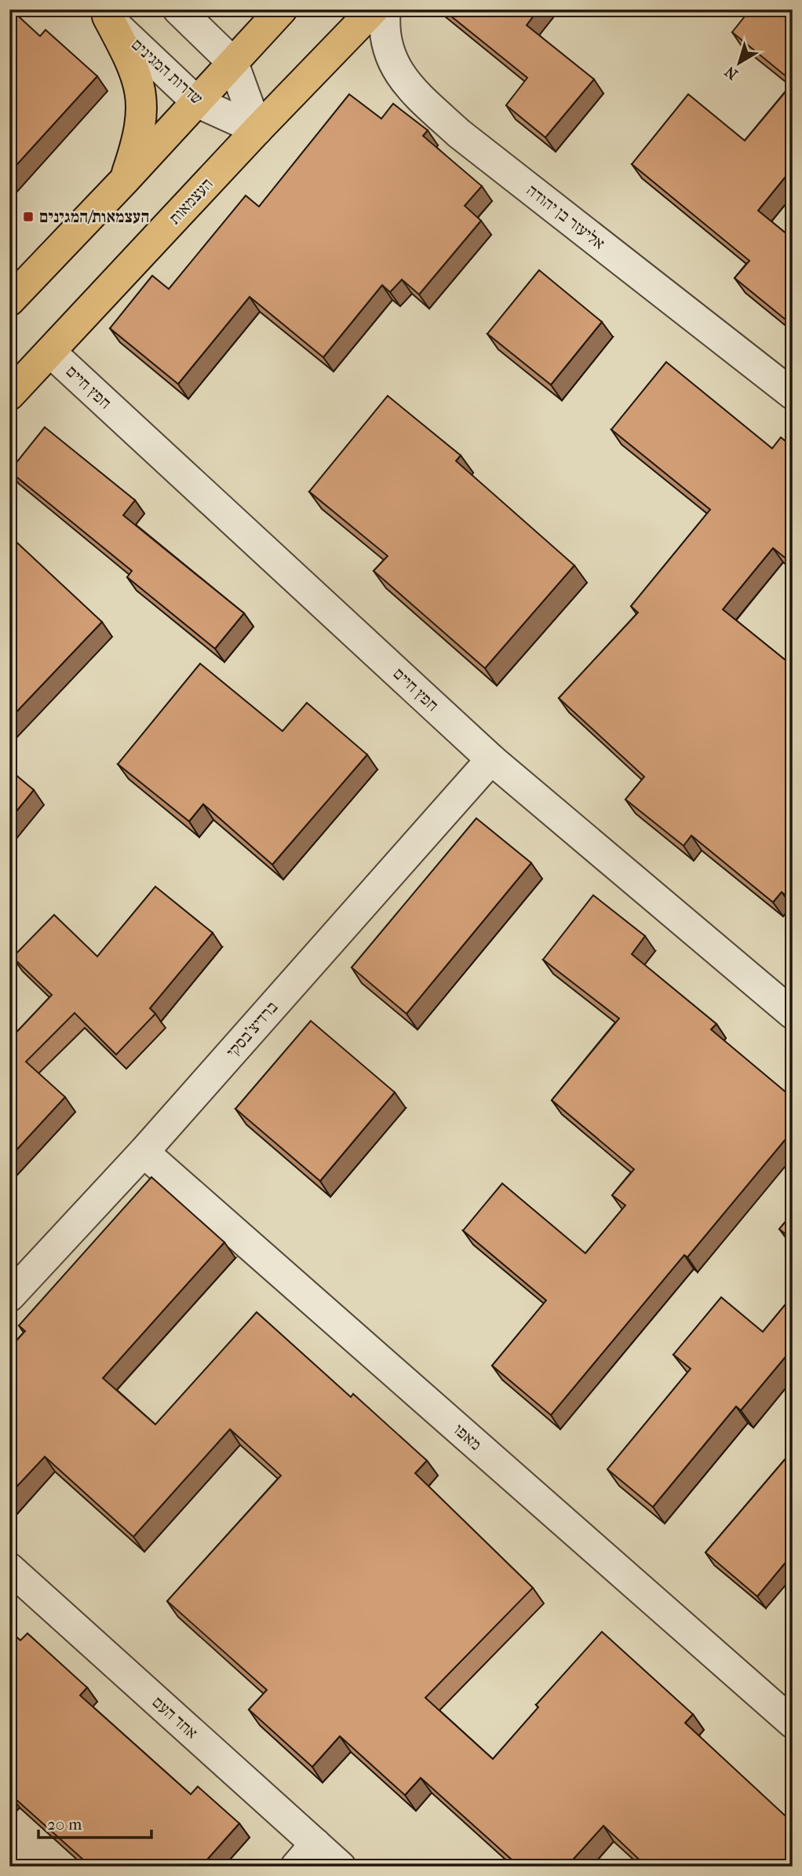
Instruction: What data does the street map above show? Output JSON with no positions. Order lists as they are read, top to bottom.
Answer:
{
  "streets": {
    "main road": ["העצמאות"],
    "street": [
      "שדרות המגינים",
      "אליעזר בן יהודה",
      "חפץ חיים",
      "ברדיצ'בסקי",
      "מאפו",
      "אחד העם"
    ]
  },
  "crossings": [
    ["שדרות המגינים", "העצמאות"],
    ["העצמאות", "חפץ חיים"],
    ["חפץ חיים", "ברדיצ'בסקי"],
    ["ברדיצ'בסקי", "מאפו"]
  ],
  "places": {
    "transit": ["העצמאות/המגינים"]
  },
  "scale_bar": "20 m",
  "north": "bottom left"
}
